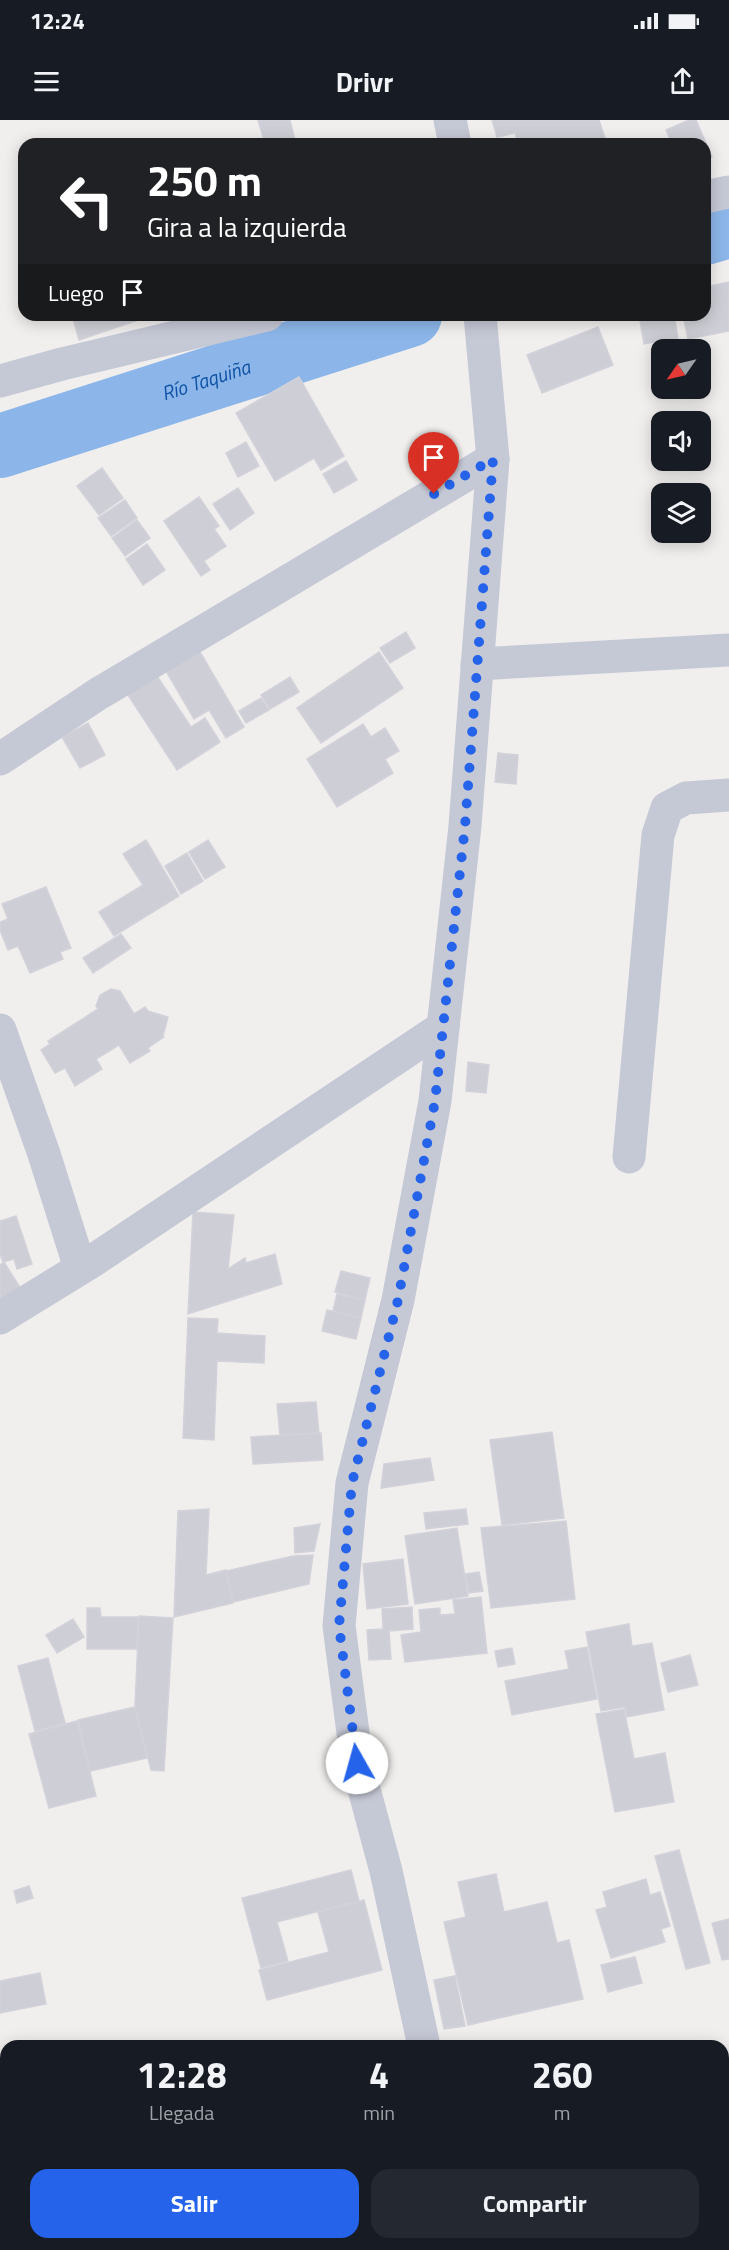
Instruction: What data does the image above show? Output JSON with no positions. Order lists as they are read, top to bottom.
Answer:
{
  "water": ["Río Taquiña"],
  "north": "bottom left",
  "page": {
    "status": "12:24",
    "header": "Drivr",
    "turn": ["250 m", "Gira a la izquierda"],
    "then": "Luego",
    "eta": [
      "12:28",
      "Llegada",
      "4",
      "min",
      "260",
      "m"
    ],
    "buttons": ["Salir", "Compartir"]
  }
}
